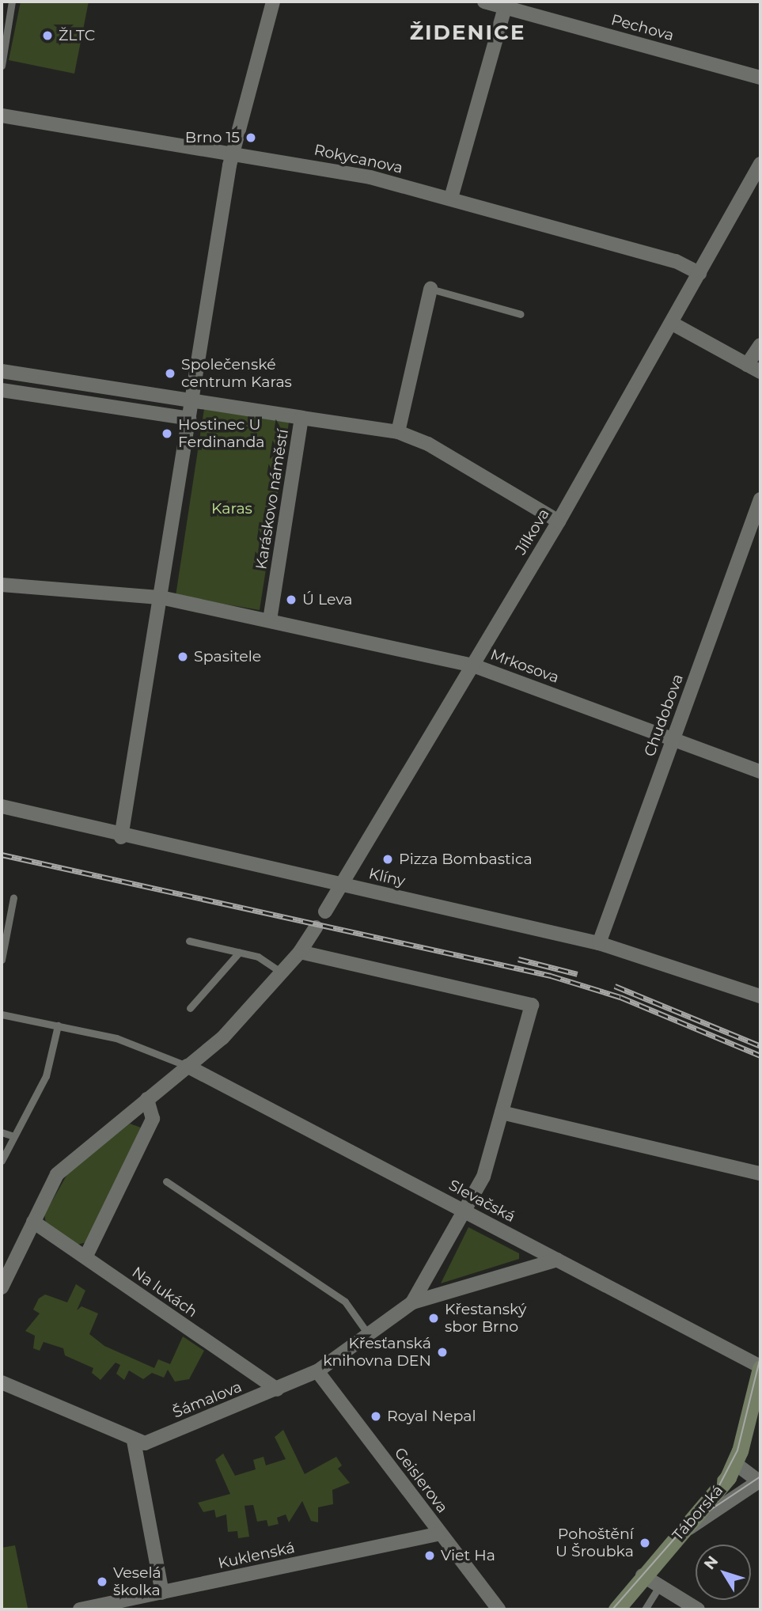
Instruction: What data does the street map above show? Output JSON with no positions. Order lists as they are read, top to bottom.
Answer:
{
  "streets": {
    "street": [
      "Pechova",
      "Rokycanova",
      "Karáskovo náměstí",
      "Jílkova",
      "Mrkosova",
      "Chudobova",
      "Klíny",
      "Slevačská",
      "Na lukách",
      "Šámalova",
      "Geislerova",
      "Táborská",
      "Kuklenská"
    ]
  },
  "crossings": [
    ["Rokycanova", "Jílkova"],
    ["Karáskovo náměstí", "Mrkosova"],
    ["Jílkova", "Mrkosova"],
    ["Jílkova", "Klíny"],
    ["Mrkosova", "Chudobova"],
    ["Chudobova", "Klíny"],
    ["Slevačská", "Šámalova"],
    ["Slevačská", "Táborská"],
    ["Na lukách", "Šámalova"],
    ["Šámalova", "Geislerova"],
    ["Geislerova", "Kuklenská"]
  ],
  "districts": ["ŽIDENICE"],
  "parks": ["Karas"],
  "places": [
    "ŽLTC",
    "Brno 15",
    "Společenské centrum Karas",
    "Hostinec U Ferdinanda",
    "Ú Leva",
    "Spasitele",
    "Pizza Bombastica",
    "Křestanský sbor Brno",
    "Křesťanská knihovna DEN",
    "Royal Nepal",
    "Pohoštění U Šroubka",
    "Viet Ha",
    "Veselá školka"
  ],
  "north": "top left"
}
